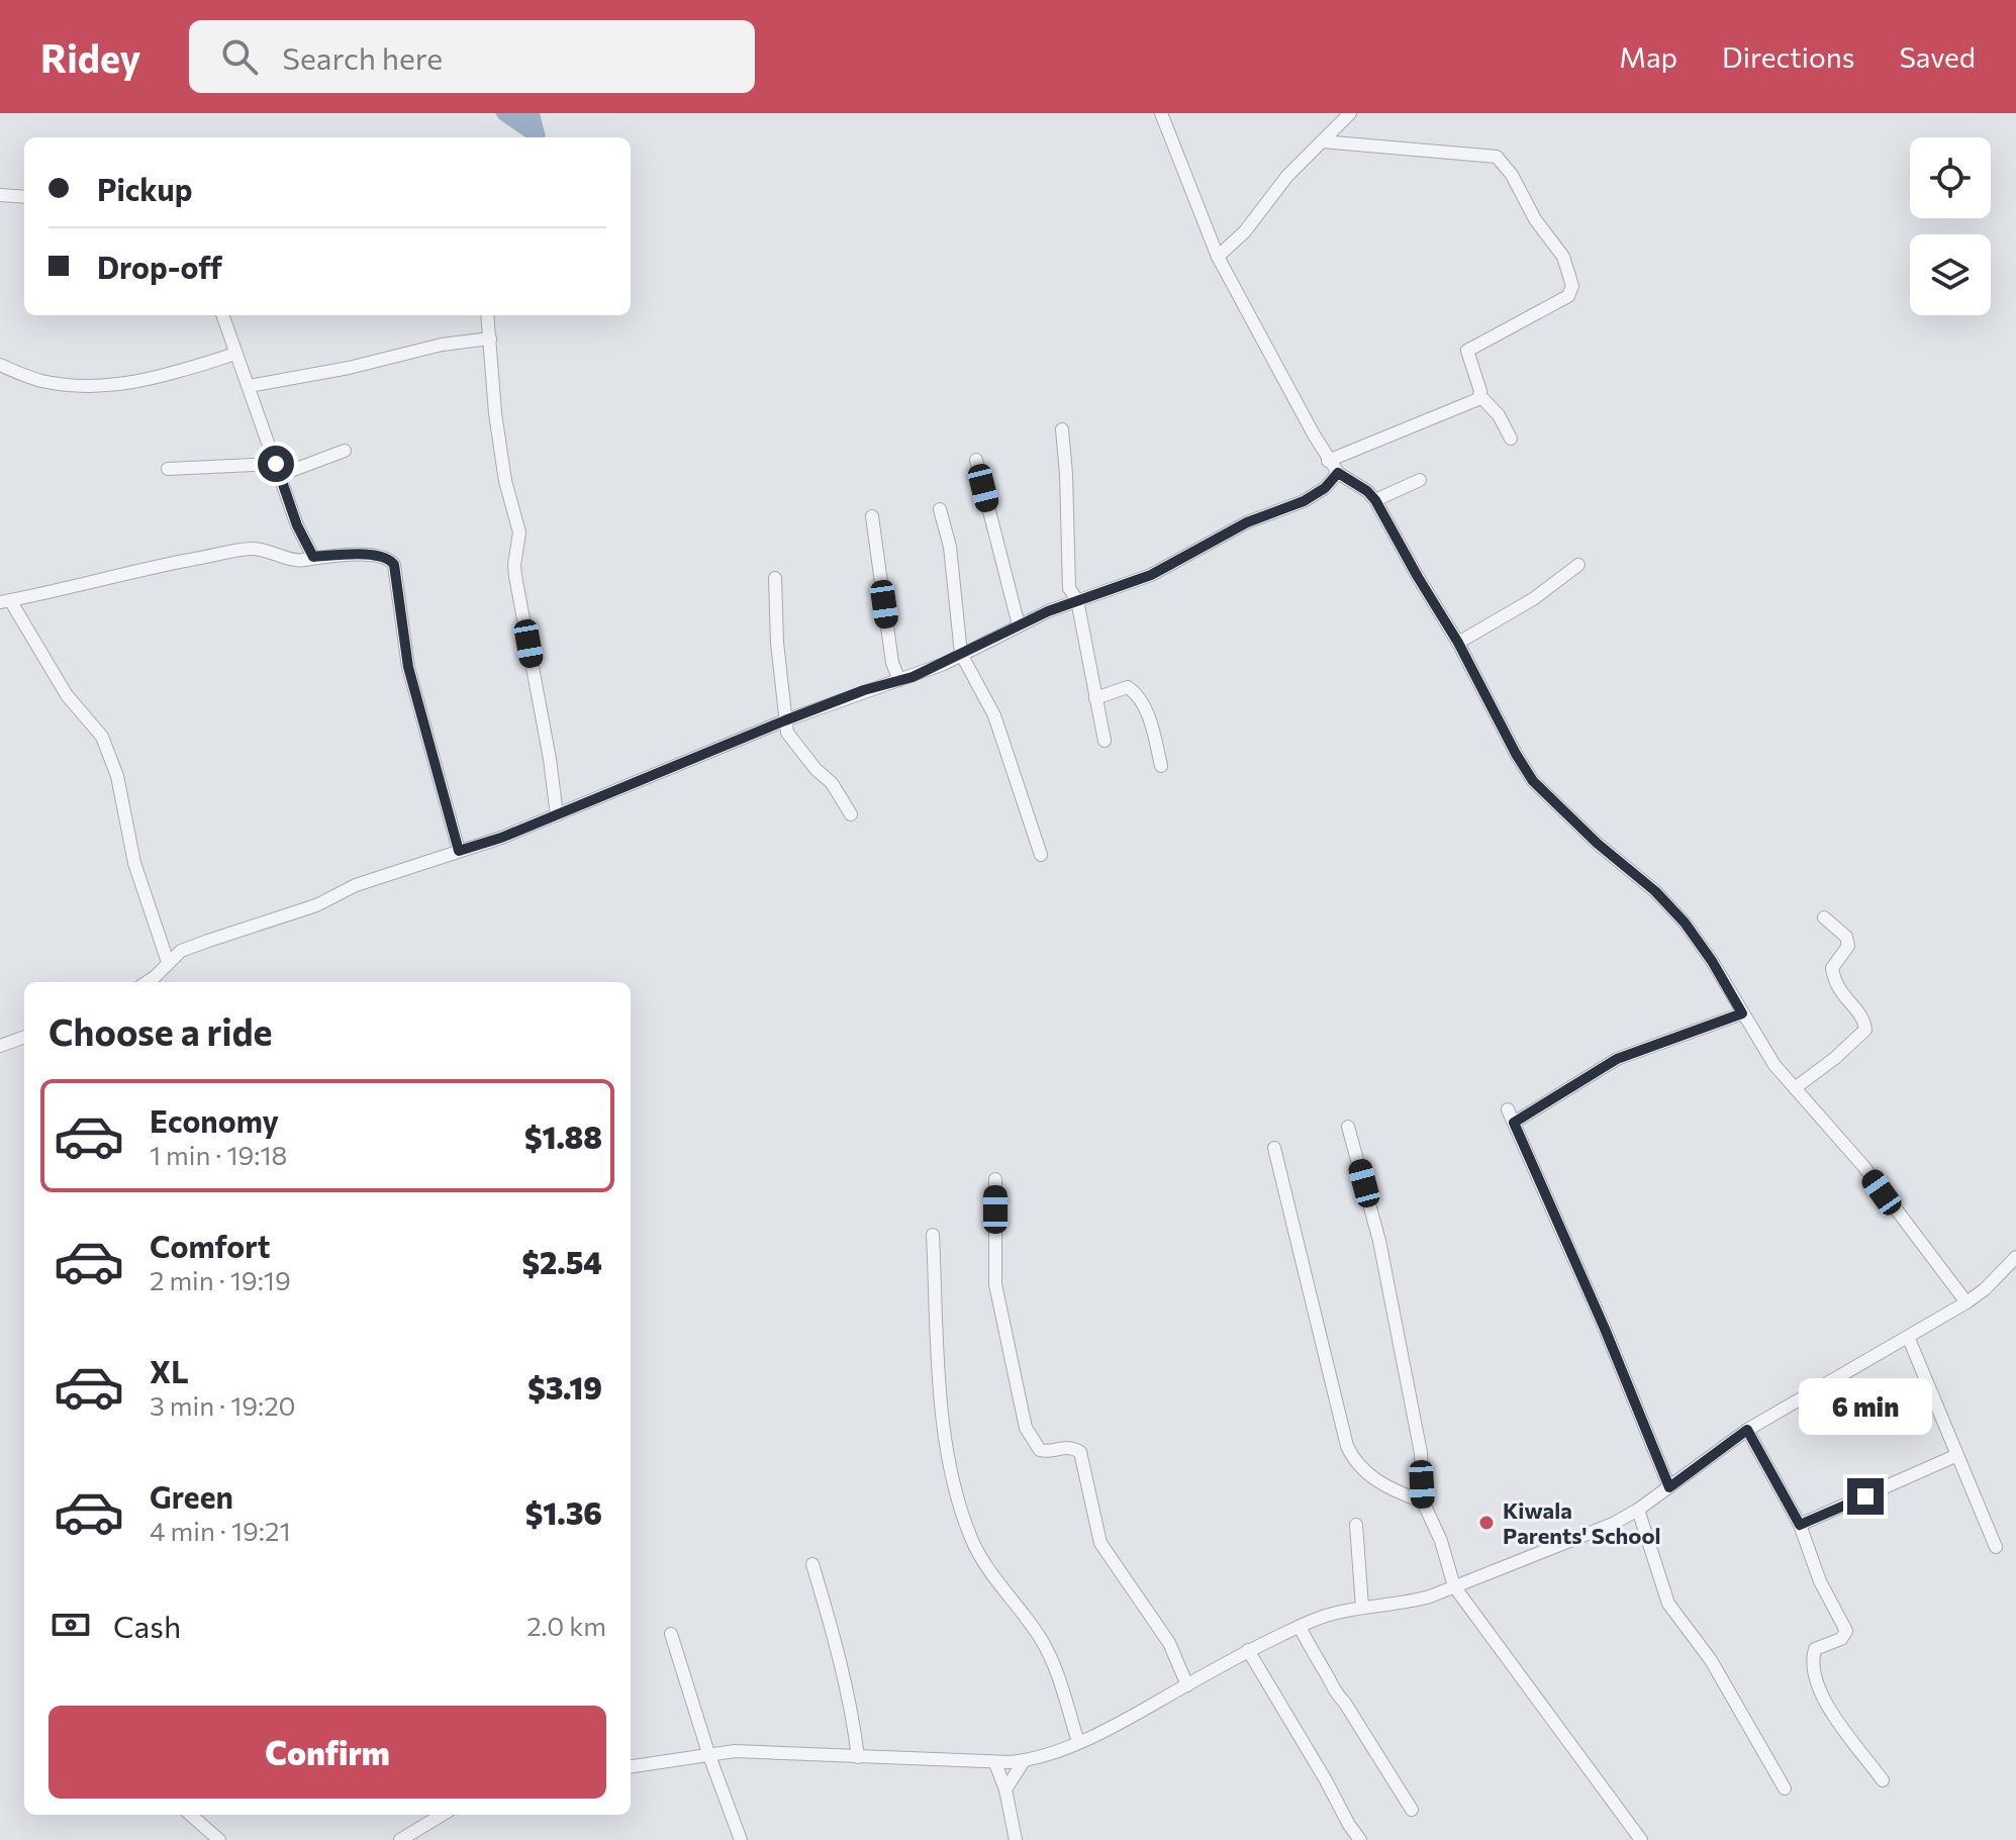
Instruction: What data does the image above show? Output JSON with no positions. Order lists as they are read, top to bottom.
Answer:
{
  "places": ["Kiwala Parents' School"],
  "page": {
    "header": "Ridey",
    "search": "Search here",
    "nav": ["Map", "Directions", "Saved"],
    "banner": ["Pickup", "Drop-off"],
    "heading": "Choose a ride",
    "list": [
      {
        "name": "Economy",
        "note": "1 min · 19:18",
        "value": "$1.88"
      },
      {
        "name": "Comfort",
        "note": "2 min · 19:19",
        "value": "$2.54"
      },
      {
        "name": "XL",
        "note": "3 min · 19:20",
        "value": "$3.19"
      },
      {
        "name": "Green",
        "note": "4 min · 19:21",
        "value": "$1.36"
      }
    ],
    "bubble": "6 min",
    "pay": ["Cash", "2.0 km"],
    "buttons": "Confirm"
  }
}
